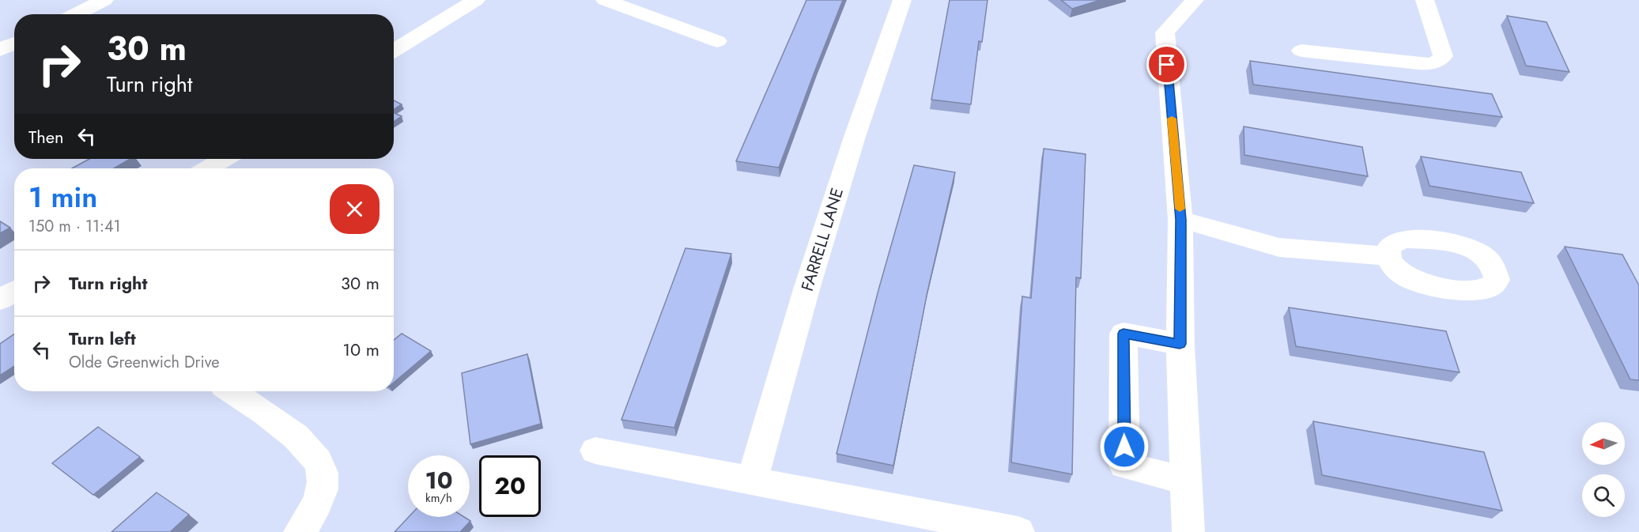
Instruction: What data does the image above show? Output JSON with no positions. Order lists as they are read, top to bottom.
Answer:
{
  "streets": {
    "street": ["FARRELL LANE"]
  },
  "north": "left",
  "page": {
    "turn": ["30 m", "Turn right"],
    "then": "Then",
    "heading": ["1 min", "150 m · 11:41"],
    "list": [
      {
        "name": "Turn right",
        "value": "30 m"
      },
      {
        "name": "Turn left",
        "note": "Olde Greenwich Drive",
        "value": "10 m"
      }
    ],
    "speed": "10 km/h",
    "limit": "20"
  }
}
